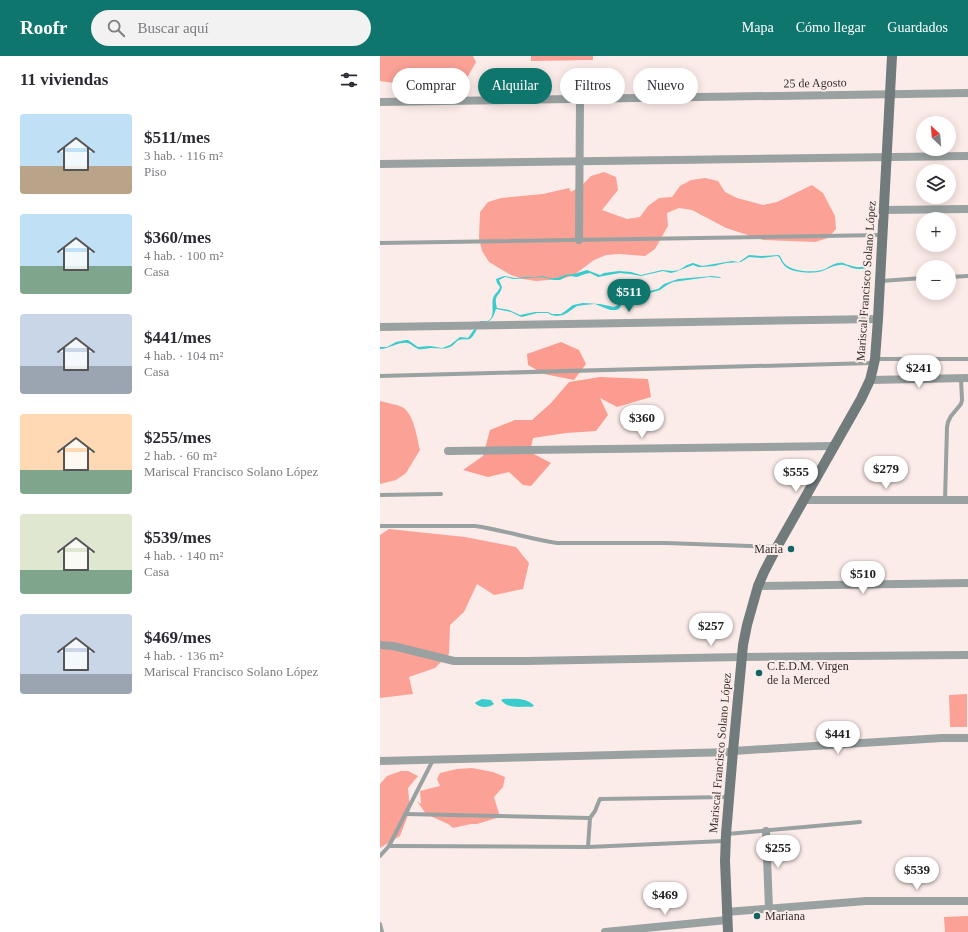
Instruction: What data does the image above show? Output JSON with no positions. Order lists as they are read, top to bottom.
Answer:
{
  "streets": {
    "main road": ["Mariscal Francisco Solano López"],
    "street": ["25 de Agosto"]
  },
  "crossings": [
    ["25 de Agosto", "Mariscal Francisco Solano López"]
  ],
  "places": ["Maria", "C.E.D.M. Virgen de la Merced", "Mariana"],
  "north": "top left",
  "page": {
    "header": "Roofr",
    "search": "Buscar aquí",
    "nav": ["Mapa", "Cómo llegar", "Guardados"],
    "heading": "11 viviendas",
    "chip": [
      "Comprar",
      "Alquilar",
      "Filtros",
      "Nuevo"
    ],
    "list": [
      {
        "name": "$511/mes",
        "note": "3 hab. · 116 m² · Piso"
      },
      {
        "name": "$360/mes",
        "note": "4 hab. · 100 m² · Casa"
      },
      {
        "name": "$441/mes",
        "note": "4 hab. · 104 m² · Casa"
      },
      {
        "name": "$255/mes",
        "note": "2 hab. · 60 m² · Mariscal Francisco Solano López"
      },
      {
        "name": "$539/mes",
        "note": "4 hab. · 140 m² · Casa"
      },
      {
        "name": "$469/mes",
        "note": "4 hab. · 136 m² · Mariscal Francisco Solano López"
      }
    ],
    "map_buttons": ["+", "−"],
    "price": [
      "$511",
      "$241",
      "$360",
      "$279",
      "$555",
      "$510",
      "$257",
      "$441",
      "$255",
      "$539",
      "$469"
    ]
  }
}
